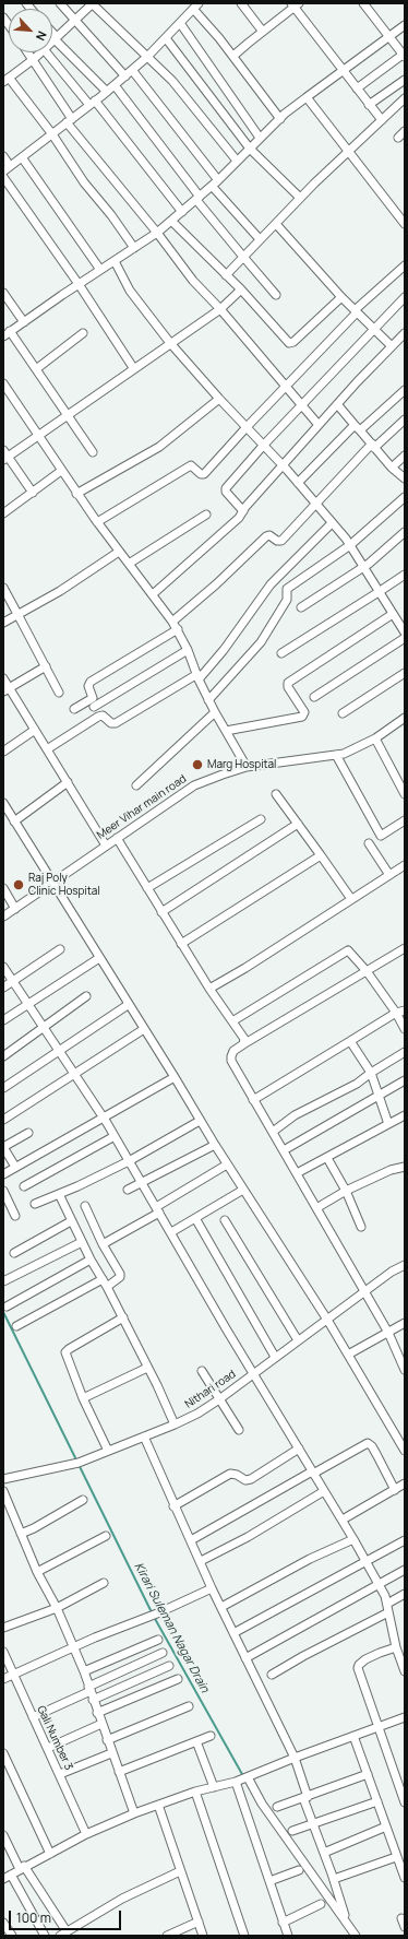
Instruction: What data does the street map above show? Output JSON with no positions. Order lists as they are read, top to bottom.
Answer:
{
  "streets": {
    "street": ["Meer Vihar main road", "Nithari road", "Gali Number 3"]
  },
  "water": ["Kirari Suleman Nagar Drain"],
  "places": ["Marg Hospital", "Raj Poly Clinic Hospital"],
  "scale_bar": "100 m",
  "north": "bottom right"
}
